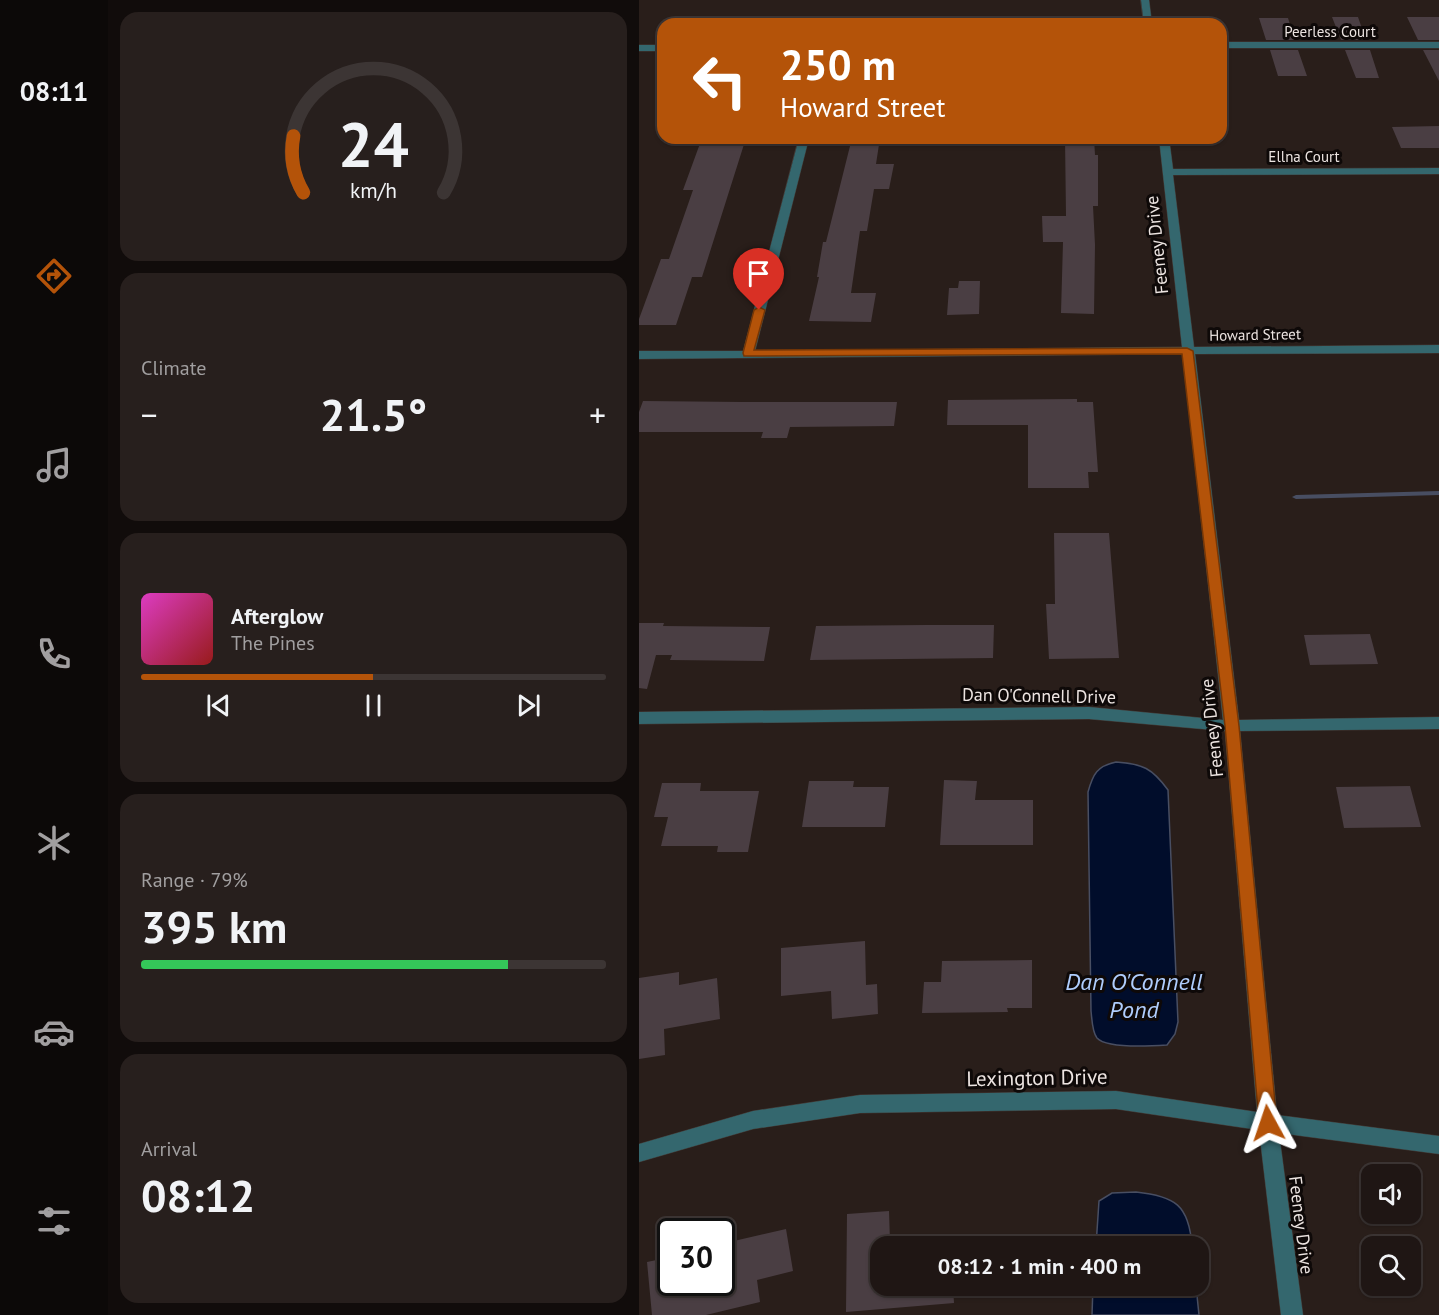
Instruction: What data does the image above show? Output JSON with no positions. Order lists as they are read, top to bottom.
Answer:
{
  "streets": {
    "street": [
      "Peerless Court",
      "Ellna Court",
      "Feeney Drive",
      "Howard Street",
      "Dan O'Connell Drive",
      "Lexington Drive"
    ]
  },
  "crossings": [
    ["Ellna Court", "Feeney Drive"],
    ["Feeney Drive", "Howard Street"],
    ["Feeney Drive", "Dan O'Connell Drive"],
    ["Feeney Drive", "Lexington Drive"]
  ],
  "water": ["Dan O'Connell Pond"],
  "page": {
    "tabs": "08:11",
    "turn": ["250 m", "Howard Street"],
    "tile": [
      "Climate",
      ["Range · 79%", "395 km"],
      ["Arrival", "08:12"]
    ],
    "heat": ["−", "21.5°", "+"],
    "song": ["Afterglow", "The Pines"],
    "limit": "30",
    "trip": "08:12 · 1 min · 400 m",
    "gauge": ["24", "km/h"]
  }
}
